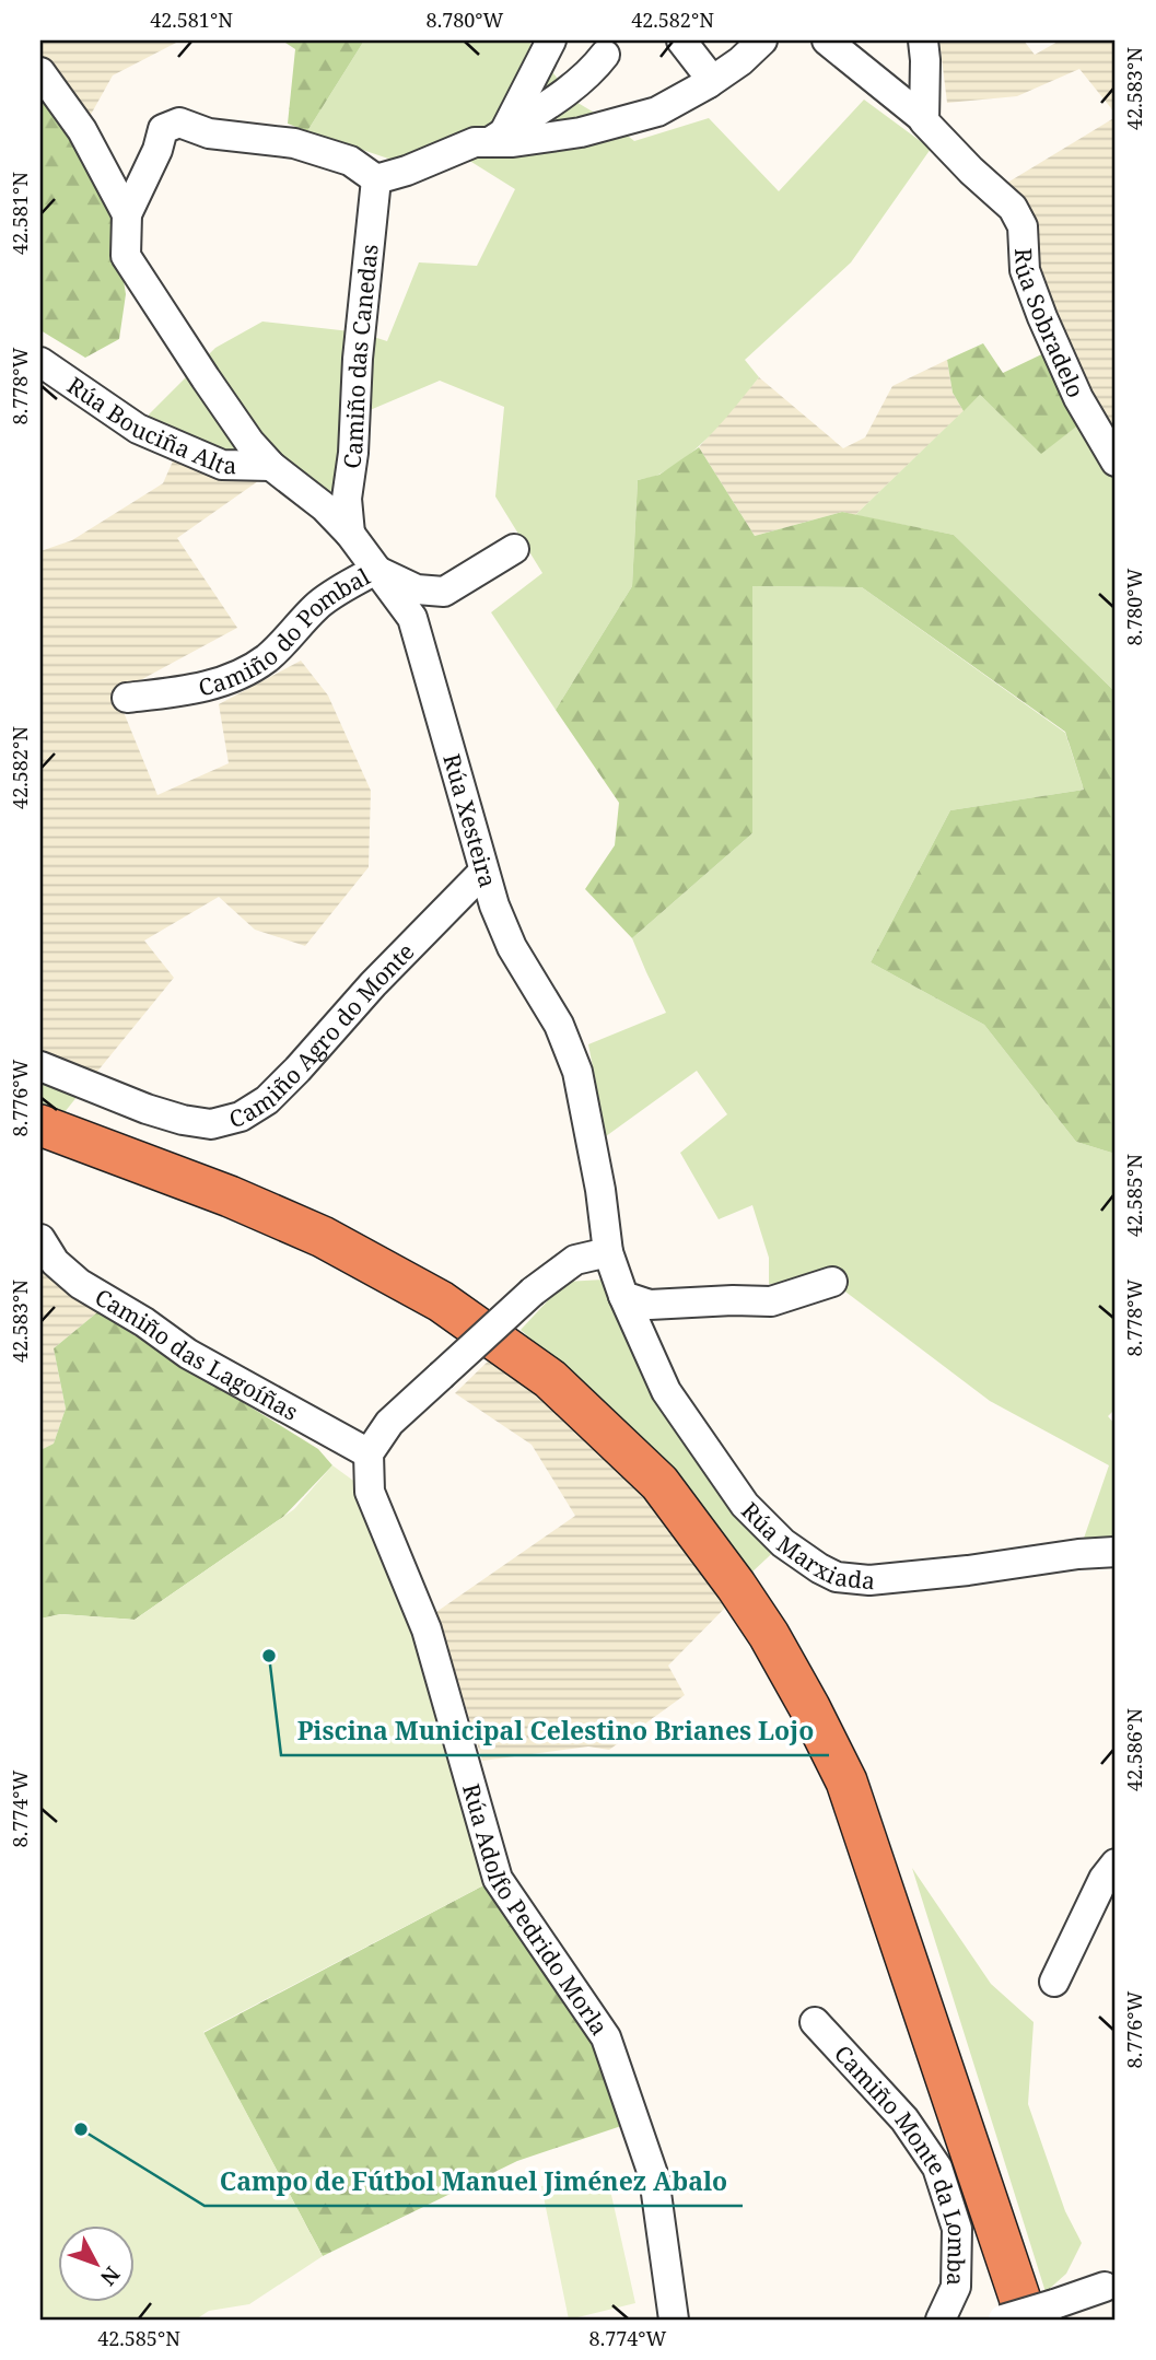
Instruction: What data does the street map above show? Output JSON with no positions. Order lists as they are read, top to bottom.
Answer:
{
  "streets": {
    "street": [
      "Rúa Sobradelo",
      "Camiño das Canedas",
      "Rúa Bouciña Alta",
      "Camiño do Pombal",
      "Rúa Xesteira",
      "Camiño Agro do Monte",
      "Camiño das Lagoíñas",
      "Rúa Marxiada",
      "Rúa Adolfo Pedrido Morla",
      "Camiño Monte da Lomba"
    ]
  },
  "crossings": [
    ["Camiño das Canedas", "Rúa Xesteira"],
    ["Rúa Bouciña Alta", "Rúa Xesteira"],
    ["Camiño do Pombal", "Rúa Xesteira"],
    ["Rúa Xesteira", "Camiño Agro do Monte"],
    ["Rúa Xesteira", "Rúa Marxiada"],
    ["Camiño das Lagoíñas", "Rúa Adolfo Pedrido Morla"]
  ],
  "places": ["Piscina Municipal Celestino Brianes Lojo", "Campo de Fútbol Manuel Jiménez Abalo"],
  "north": "bottom right",
  "coordinates": [
    "42.581°N",
    "8.780°W",
    "42.582°N",
    "42.583°N",
    "8.778°W",
    "8.776°W",
    "42.585°N",
    "42.586°N",
    "8.774°W"
  ]
}
